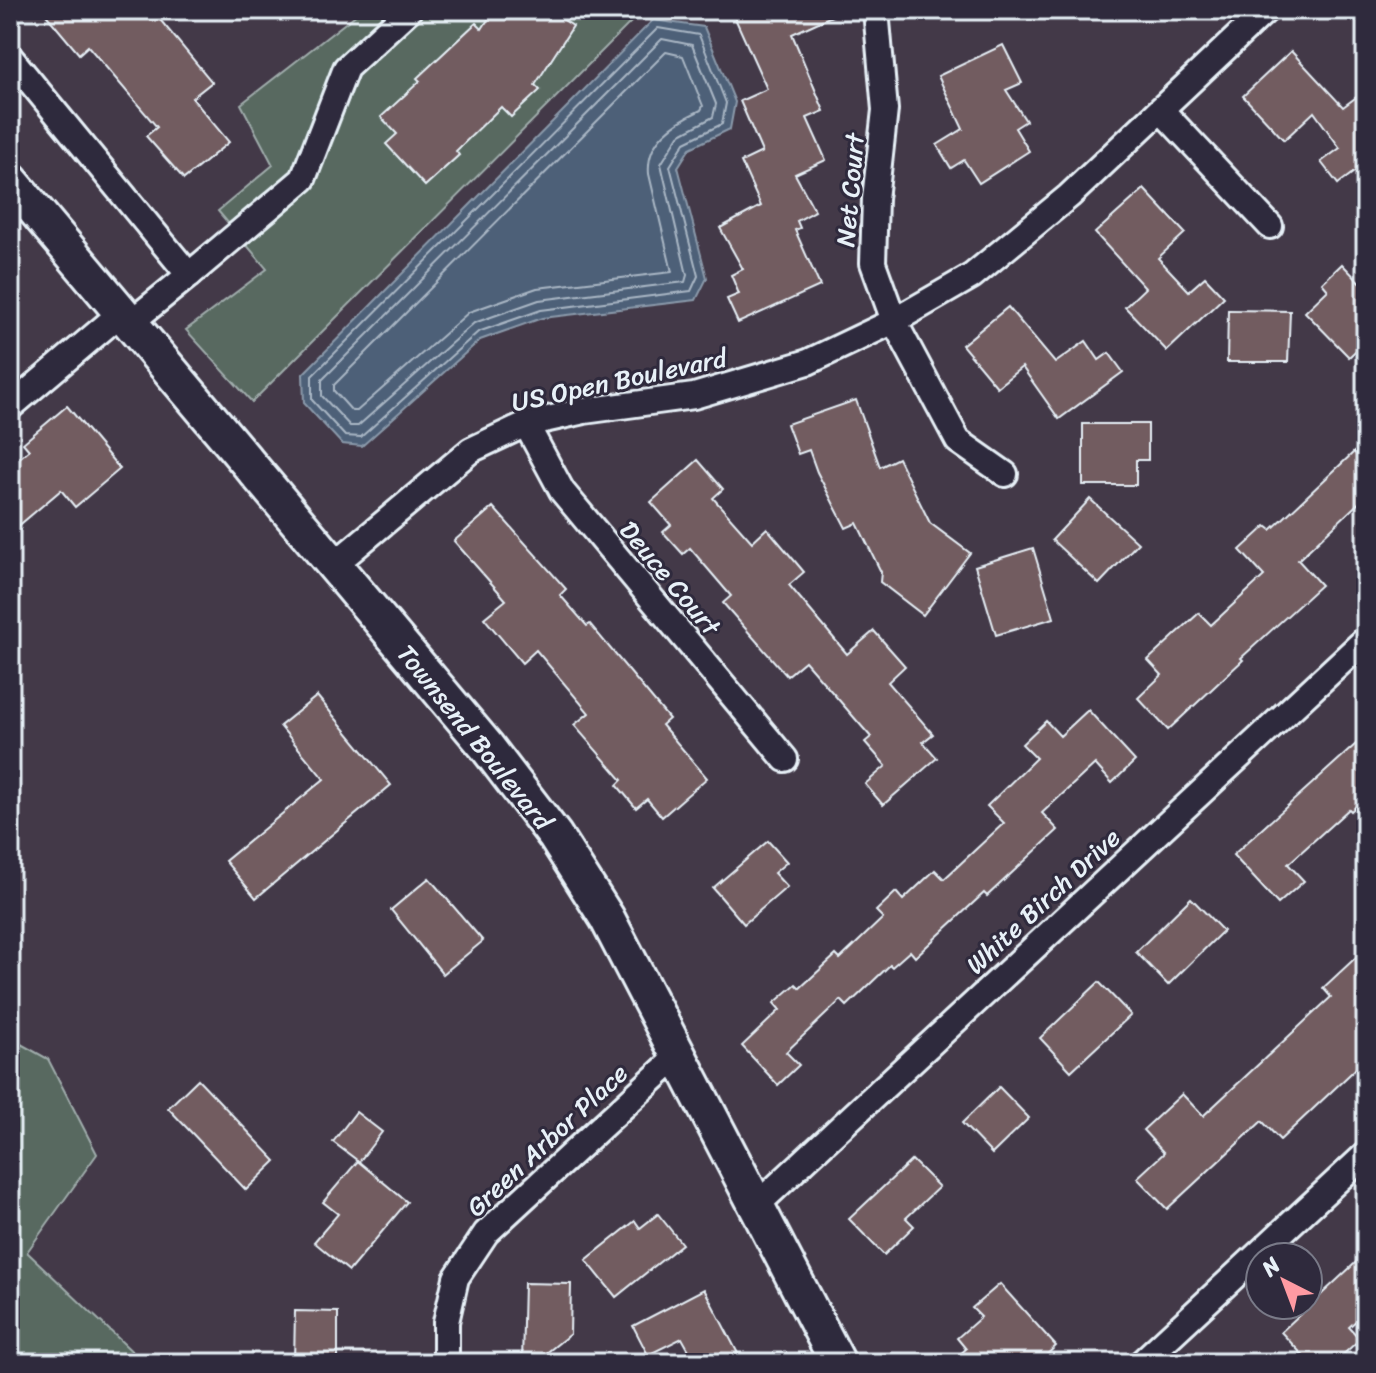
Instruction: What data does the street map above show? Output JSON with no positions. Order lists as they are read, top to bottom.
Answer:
{
  "streets": {
    "street": [
      "Net Court",
      "US Open Boulevard",
      "Deuce Court",
      "Townsend Boulevard",
      "White Birch Drive",
      "Green Arbor Place"
    ]
  },
  "crossings": [
    ["Net Court", "US Open Boulevard"],
    ["US Open Boulevard", "Deuce Court"],
    ["US Open Boulevard", "Townsend Boulevard"],
    ["Townsend Boulevard", "White Birch Drive"],
    ["Townsend Boulevard", "Green Arbor Place"]
  ],
  "north": "top left"
}
